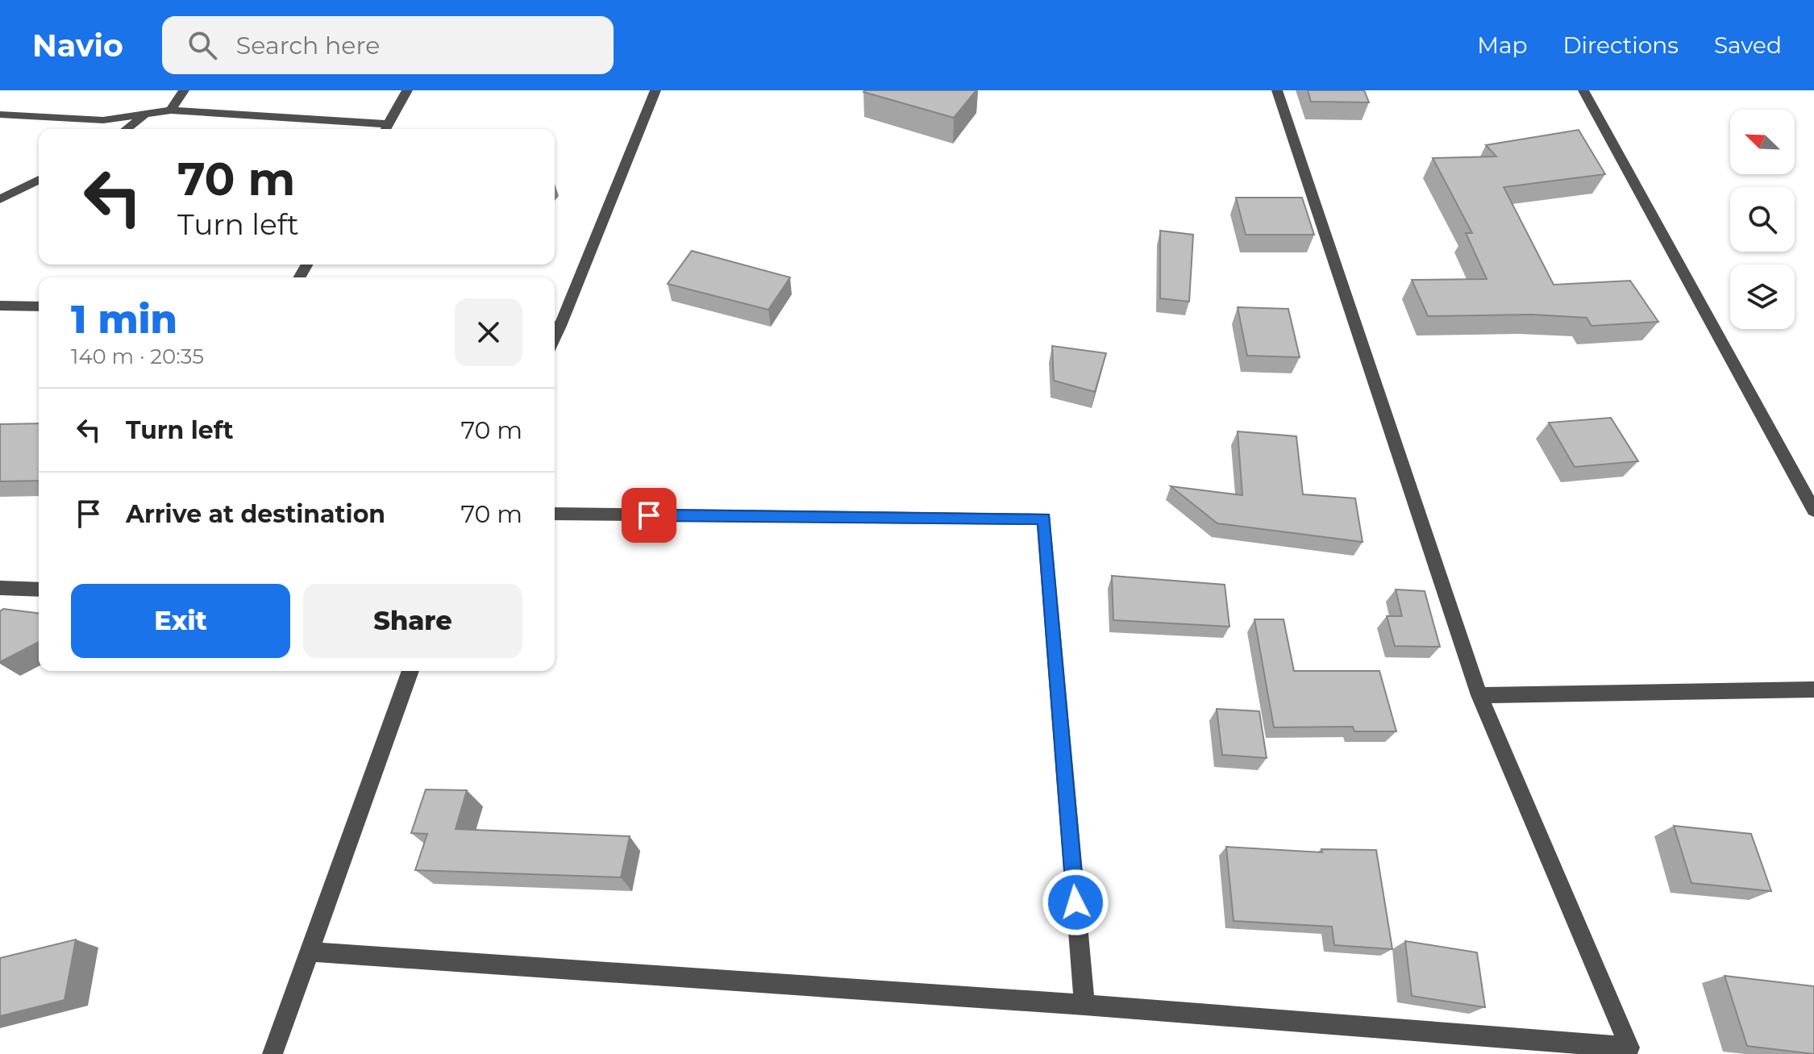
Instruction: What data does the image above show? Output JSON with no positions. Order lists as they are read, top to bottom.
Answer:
{
  "north": "top left",
  "page": {
    "header": "Navio",
    "search": "Search here",
    "nav": ["Map", "Directions", "Saved"],
    "turn": ["70 m", "Turn left"],
    "heading": ["1 min", "140 m · 20:35"],
    "list": [
      {
        "name": "Turn left",
        "value": "70 m"
      },
      {
        "name": "Arrive at destination",
        "value": "70 m"
      }
    ],
    "buttons": ["Exit", "Share"]
  }
}
